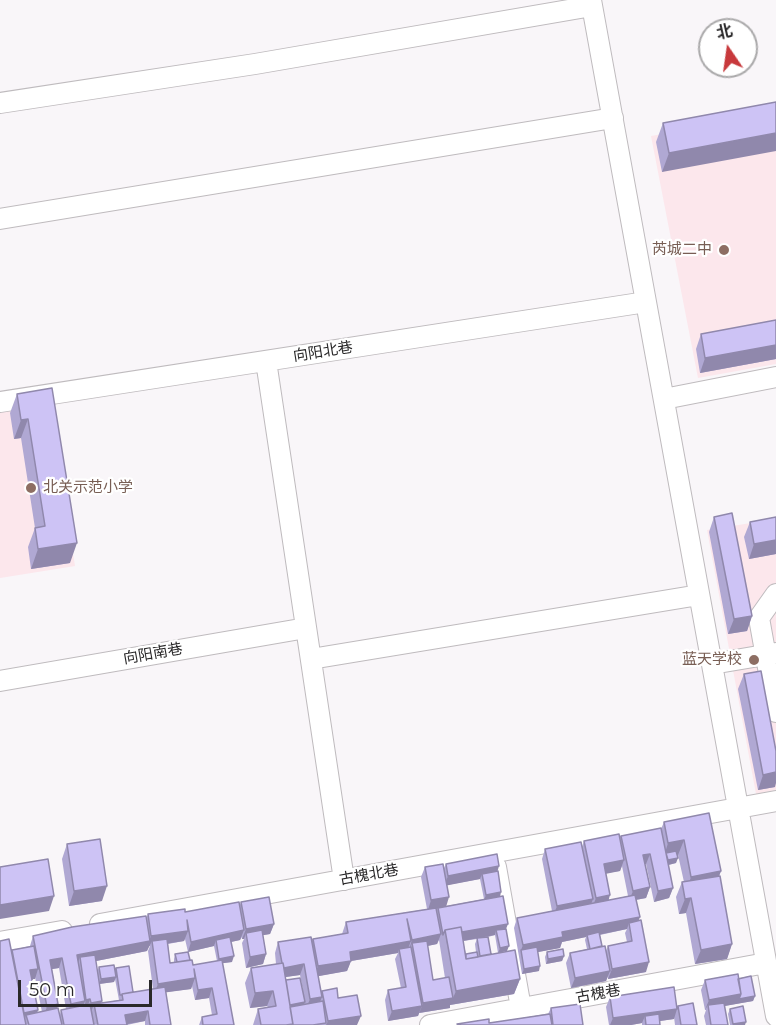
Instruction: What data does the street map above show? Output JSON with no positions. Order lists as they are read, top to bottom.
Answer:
{
  "streets": {
    "street": [
      "向阳北巷",
      "向阳南巷",
      "古槐北巷",
      "古槐巷"
    ]
  },
  "places": ["芮城二中", "北关示范小学", "蓝天学校"],
  "scale_bar": "50 m",
  "north": "top"
}
